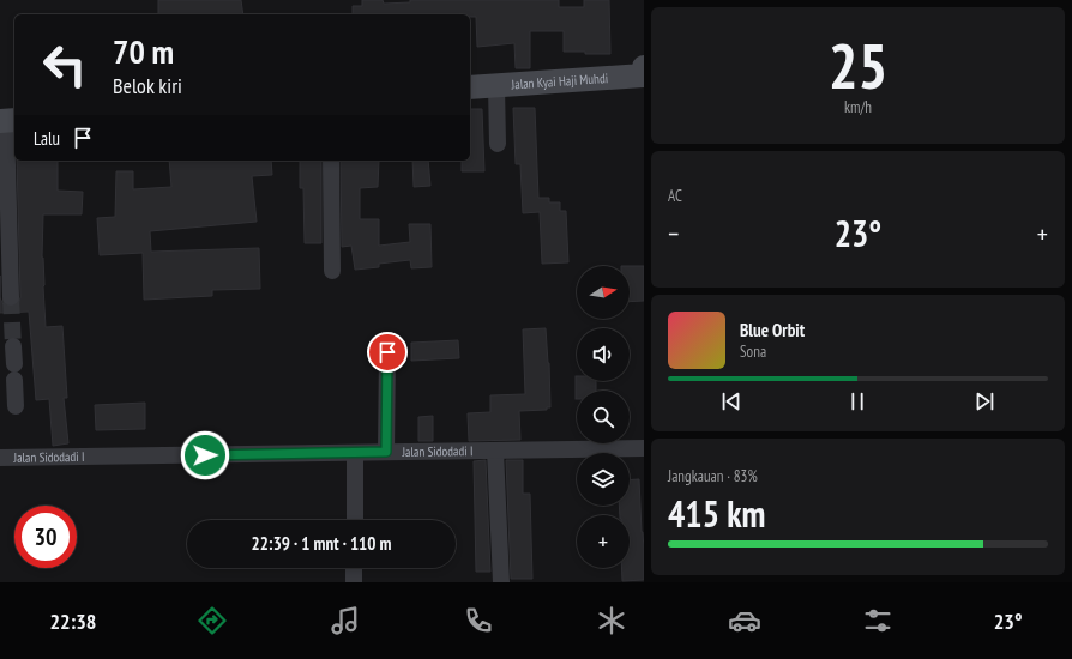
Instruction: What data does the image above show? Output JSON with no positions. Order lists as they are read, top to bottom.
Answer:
{
  "streets": {
    "street": ["Jalan Kyai Haji Muhdi", "Jalan Sidodadi I"]
  },
  "north": "right",
  "page": {
    "tile": [
      ["25", "km/h"],
      "AC",
      ["Jangkauan · 83%", "415 km"]
    ],
    "turn": ["70 m", "Belok kiri"],
    "then": "Lalu",
    "heat": ["−", "23°", "+"],
    "map_buttons": "+",
    "song": ["Blue Orbit", "Sona"],
    "limit": "30",
    "trip": "22:39 · 1 mnt · 110 m",
    "tabs": ["22:38", "23°"]
  }
}
